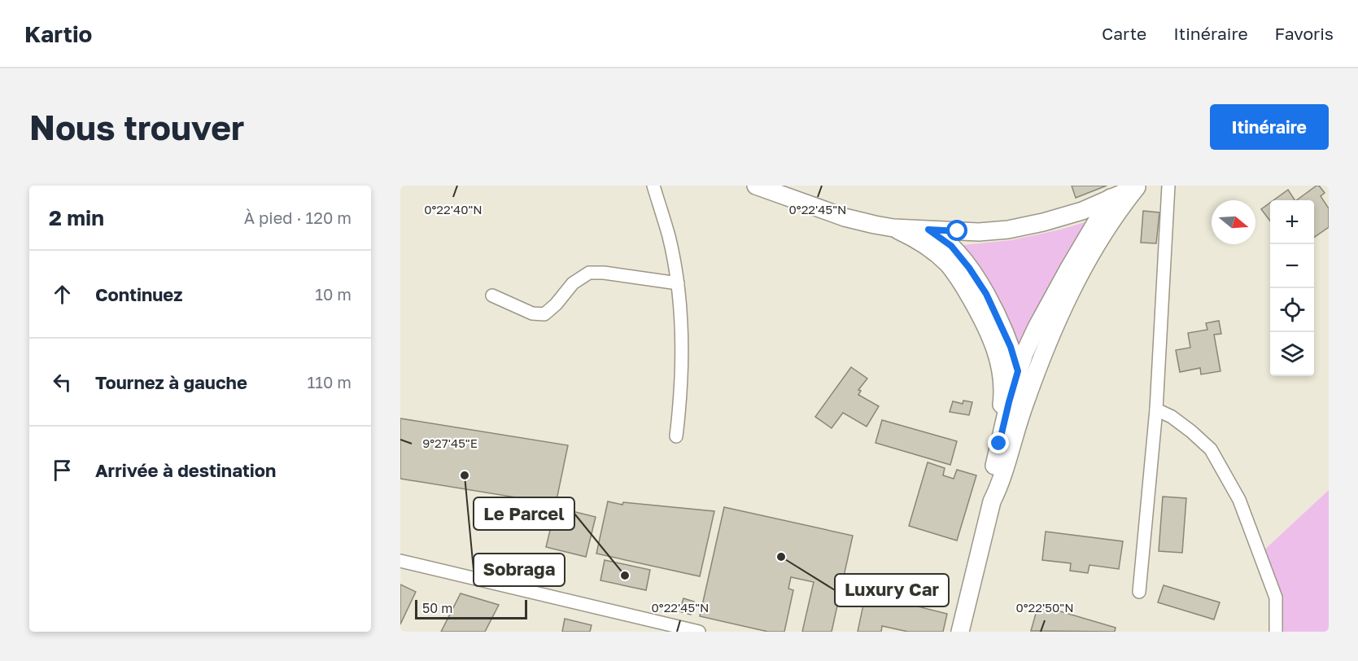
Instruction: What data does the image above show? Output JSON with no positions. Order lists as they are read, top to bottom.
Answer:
{
  "places": ["Sobraga", "Luxury Car", "Le Parcel"],
  "scale_bar": "50 m",
  "north": "right",
  "page": {
    "header": "Kartio",
    "nav": ["Carte", "Itinéraire", "Favoris"],
    "buttons": "Itinéraire",
    "title": "Nous trouver",
    "heading": ["2 min", "À pied · 120 m"],
    "map_buttons": ["+", "−"],
    "list": [
      ["Continuez", "10 m"],
      ["Tournez à gauche", "110 m"],
      "Arrivée à destination"
    ],
    "scale": "50 m"
  },
  "coordinates": [
    "0°22'40\"N",
    "0°22'45\"N",
    "9°27'45\"E",
    "0°22'50\"N"
  ]
}
